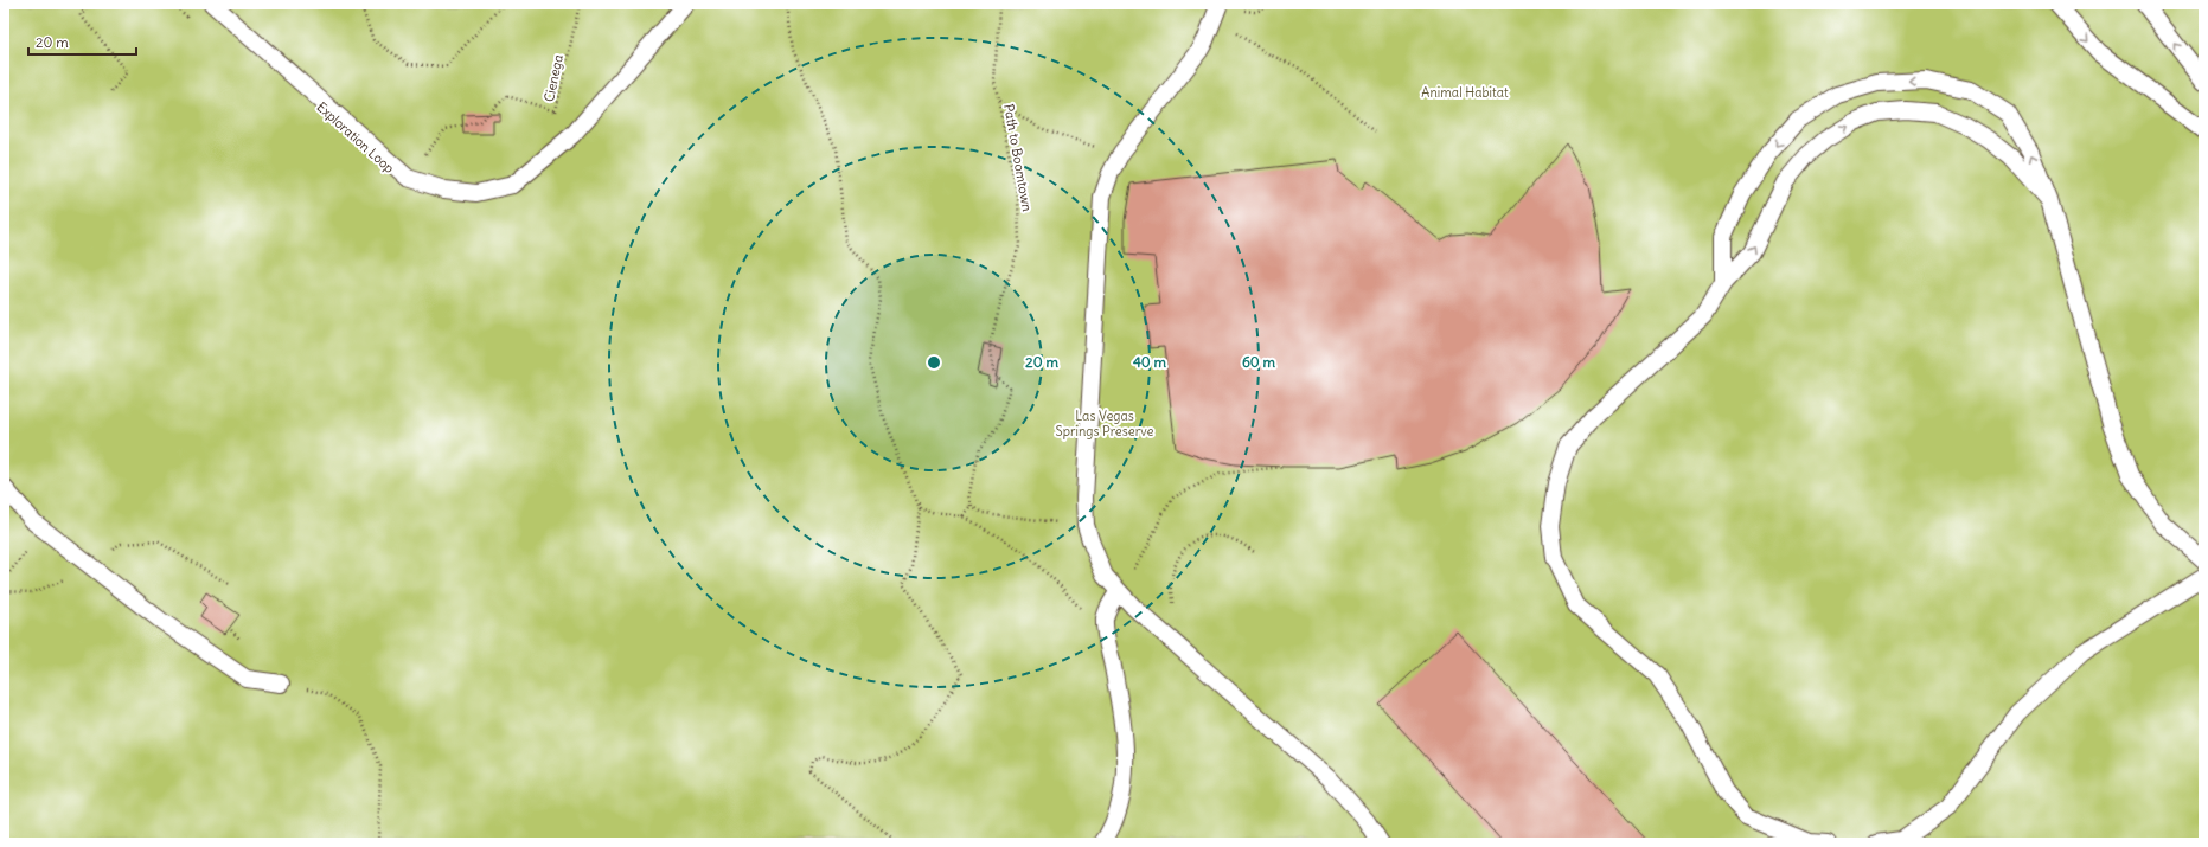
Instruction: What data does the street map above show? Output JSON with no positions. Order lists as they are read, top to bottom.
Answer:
{
  "streets": {
    "path": ["Cienega", "Path to Boomtown"]
  },
  "parks": ["Animal Habitat", "Las Vegas Springs Preserve"],
  "scale_bar": "20 m",
  "rings": ["20 m", "40 m", "60 m"]
}
